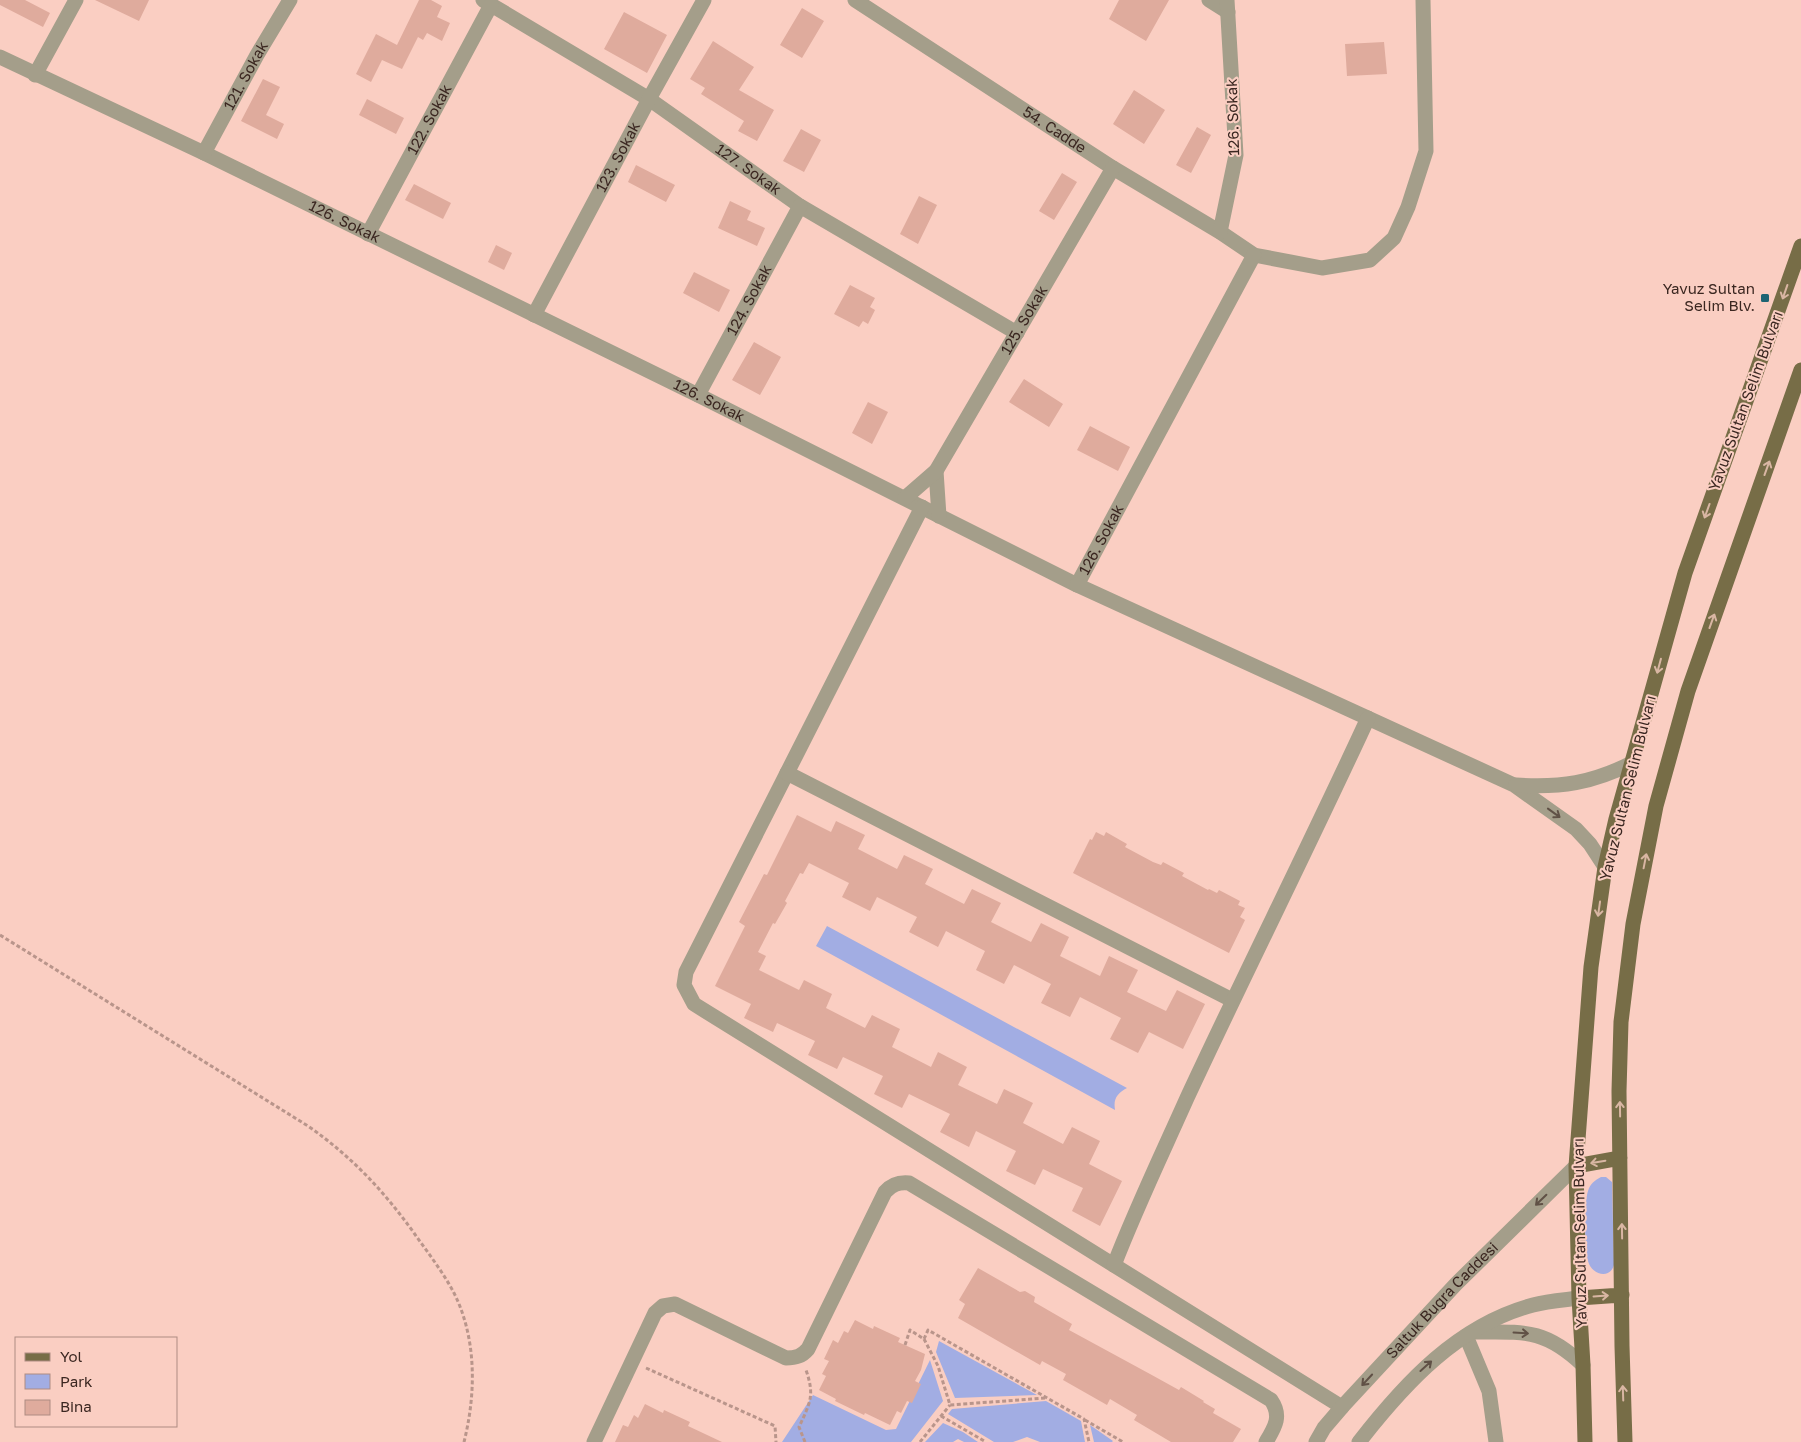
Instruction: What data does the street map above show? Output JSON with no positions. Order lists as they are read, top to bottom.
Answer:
{
  "streets": {
    "main road": ["Yavuz Sultan Selim Bulvarı"],
    "street": [
      "121. Sokak",
      "126. Sokak",
      "122. Sokak",
      "54. Cadde",
      "123. Sokak",
      "127. Sokak",
      "124. Sokak",
      "125. Sokak",
      "Saltuk Buğra Caddesi"
    ]
  },
  "crossings": [
    ["121. Sokak", "126. Sokak"],
    ["126. Sokak", "122. Sokak"],
    ["126. Sokak", "54. Cadde"],
    ["126. Sokak", "123. Sokak"],
    ["126. Sokak", "124. Sokak"],
    ["126. Sokak", "125. Sokak"],
    ["122. Sokak", "127. Sokak"],
    ["54. Cadde", "125. Sokak"],
    ["123. Sokak", "127. Sokak"],
    ["127. Sokak", "124. Sokak"],
    ["127. Sokak", "125. Sokak"],
    ["Yavuz Sultan Selim Bulvarı", "Saltuk Buğra Caddesi"]
  ],
  "places": {
    "transit": ["Yavuz Sultan Selim Blv."]
  },
  "legend": ["Yol", "Park", "Bina"]
}
